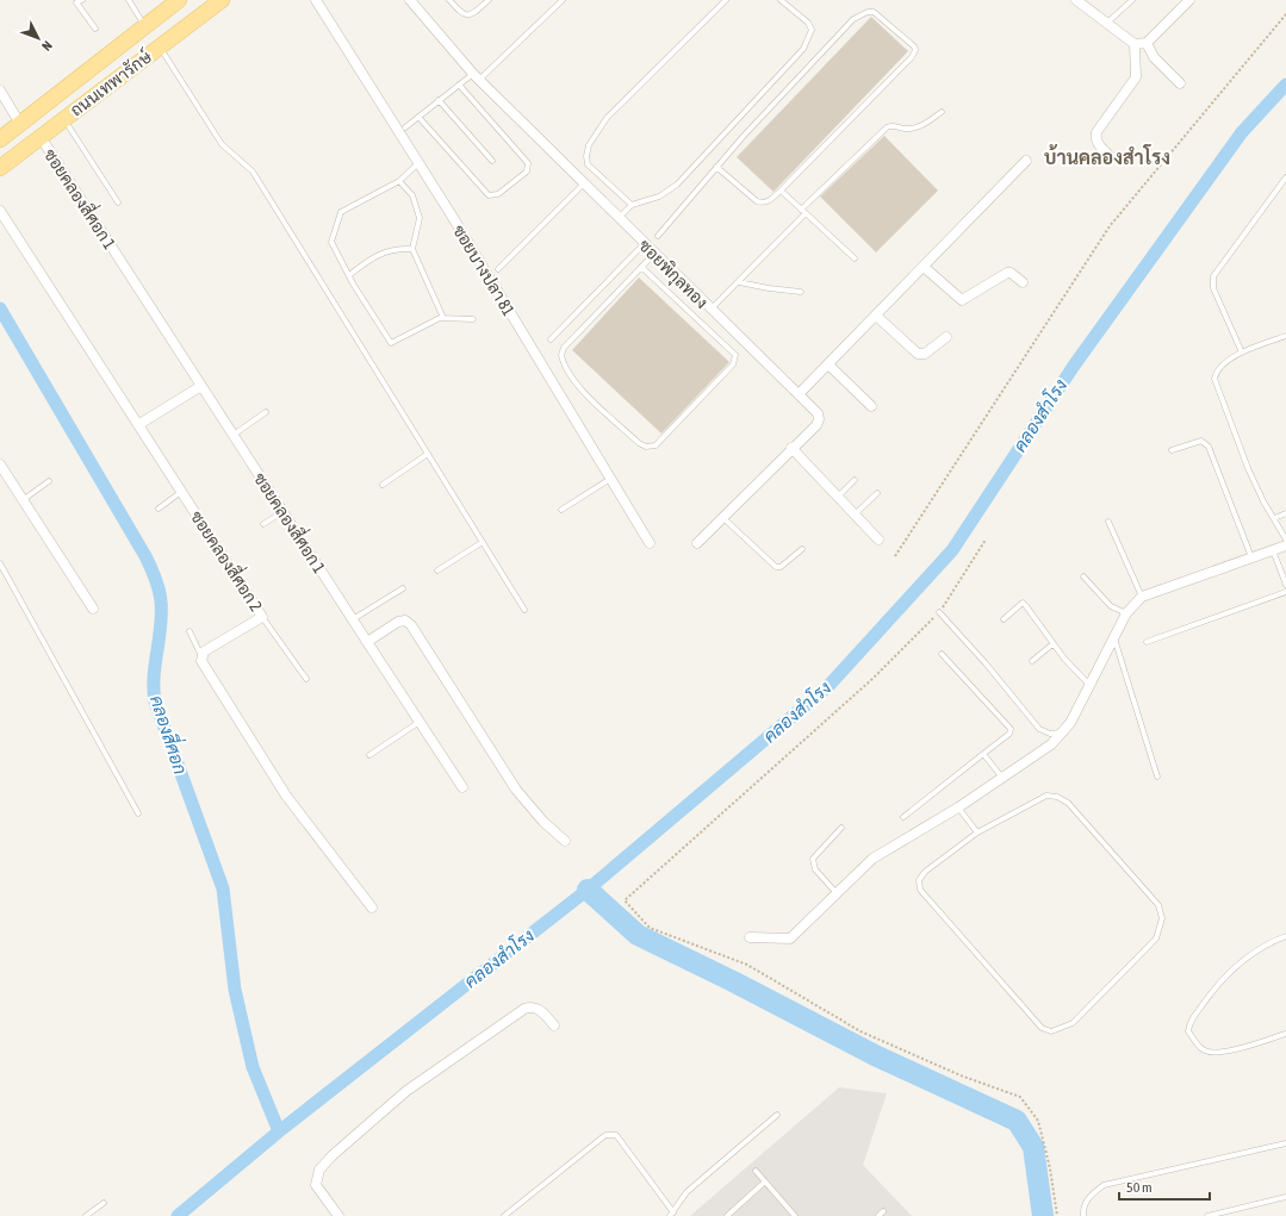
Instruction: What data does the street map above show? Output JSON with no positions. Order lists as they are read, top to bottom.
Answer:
{
  "streets": {
    "main road": ["ถนนเทพารักษ์"],
    "street": [
      "ซอยคลองสี่ศอก 1",
      "ซอยบางปลา 81",
      "ซอยพิกุลทอง",
      "ซอยคลองสี่ศอก 2"
    ]
  },
  "crossings": [
    ["ถนนเทพารักษ์", "ซอยคลองสี่ศอก 1"]
  ],
  "districts": ["บ้านคลองสำโรง"],
  "water": ["คลองสำโรง", "คลองสี่ศอก"],
  "scale_bar": "50 m",
  "north": "bottom right"
}
